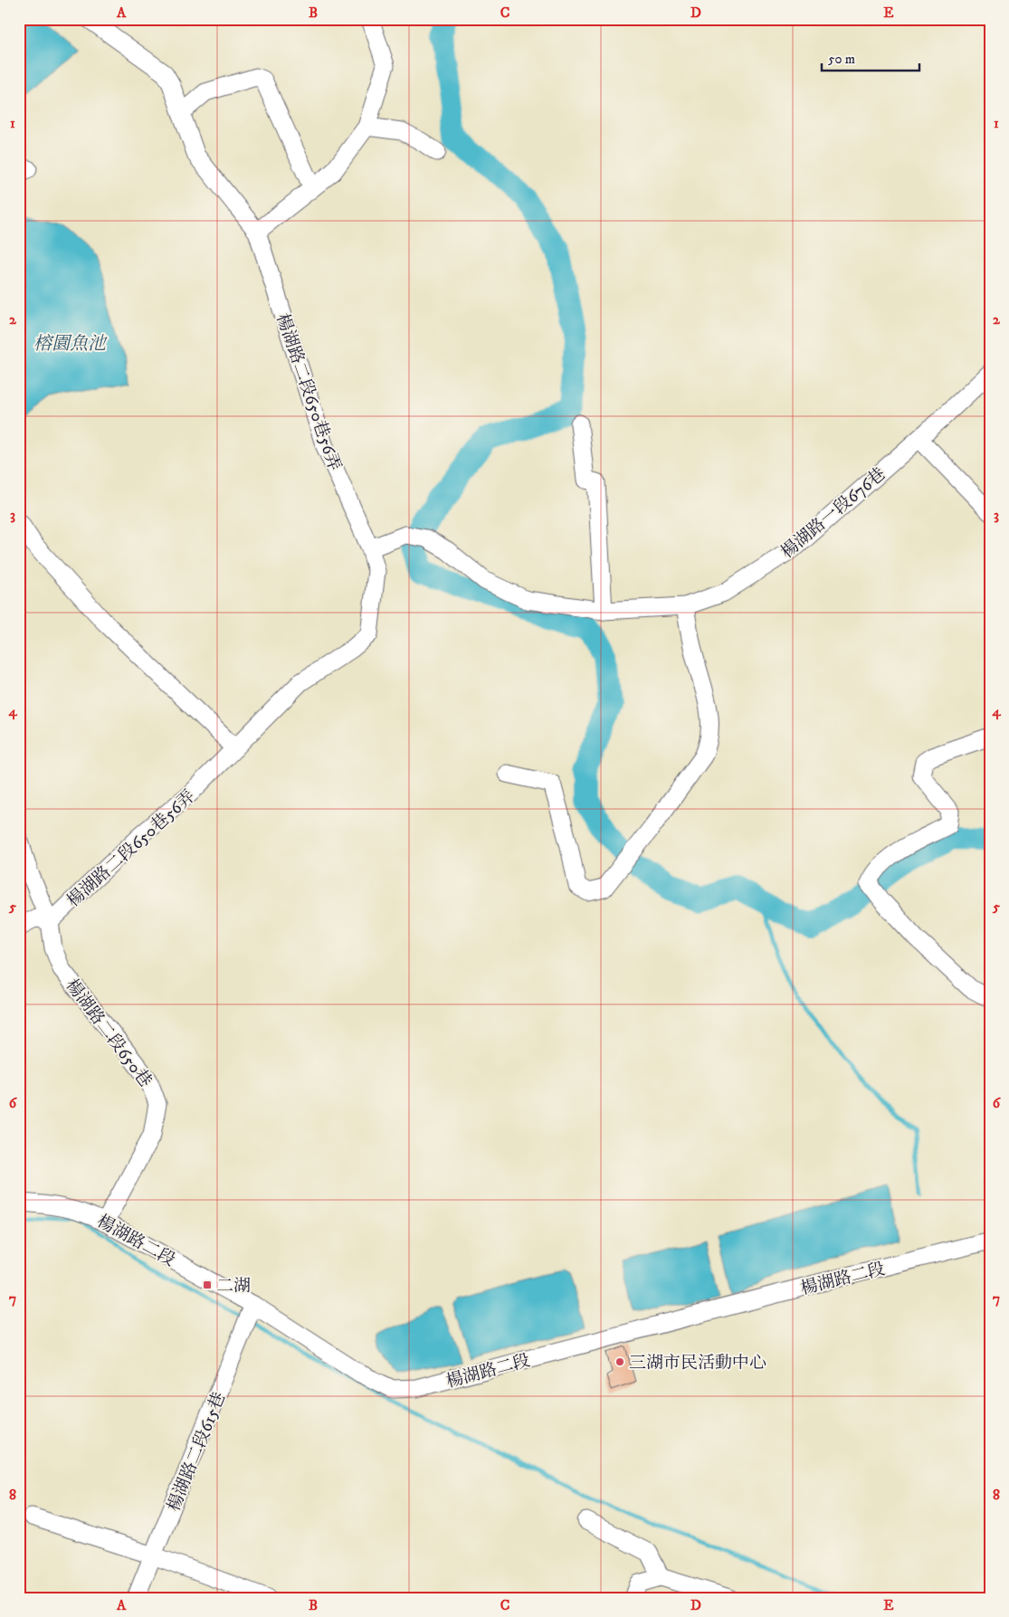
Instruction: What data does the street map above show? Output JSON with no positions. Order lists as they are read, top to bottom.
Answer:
{
  "streets": {
    "street": [
      "楊湖路二段650巷56弄",
      "楊湖路一段676巷",
      "楊湖路二段650巷",
      "楊湖路二段",
      "楊湖路二段615巷"
    ]
  },
  "crossings": [
    ["楊湖路二段650巷56弄", "楊湖路一段676巷"],
    ["楊湖路二段650巷56弄", "楊湖路二段650巷"],
    ["楊湖路二段650巷", "楊湖路二段"],
    ["楊湖路二段", "楊湖路二段615巷"]
  ],
  "water": ["榕園魚池"],
  "places": {
    "transit": ["二湖"],
    "other": ["三湖市民活動中心"]
  },
  "scale_bar": "50 m",
  "grid": {
    "columns": [
      "A",
      "B",
      "C",
      "D",
      "E"
    ],
    "rows": [
      "1",
      "2",
      "3",
      "4",
      "5",
      "6",
      "7",
      "8"
    ]
  }
}
